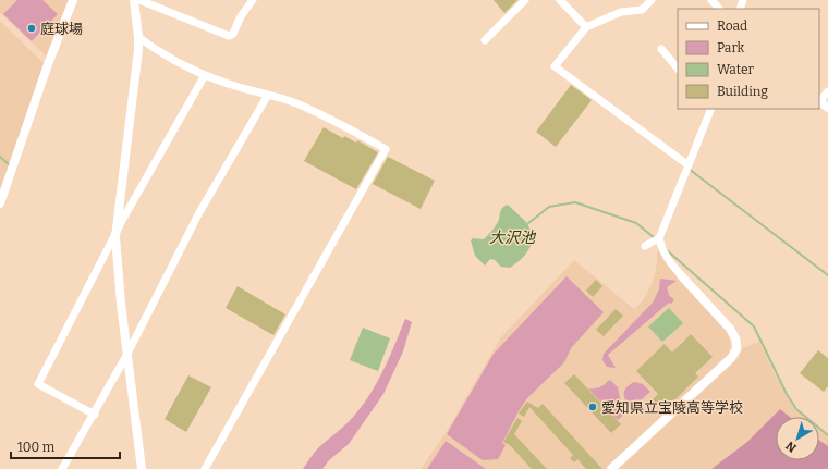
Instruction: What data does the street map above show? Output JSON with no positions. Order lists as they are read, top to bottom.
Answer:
{
  "water": ["大沢池"],
  "places": ["庭球場", "愛知県立宝陵高等学校"],
  "legend": [
    "Road",
    "Park",
    "Water",
    "Building"
  ],
  "scale_bar": "100 m",
  "north": "bottom left"
}
